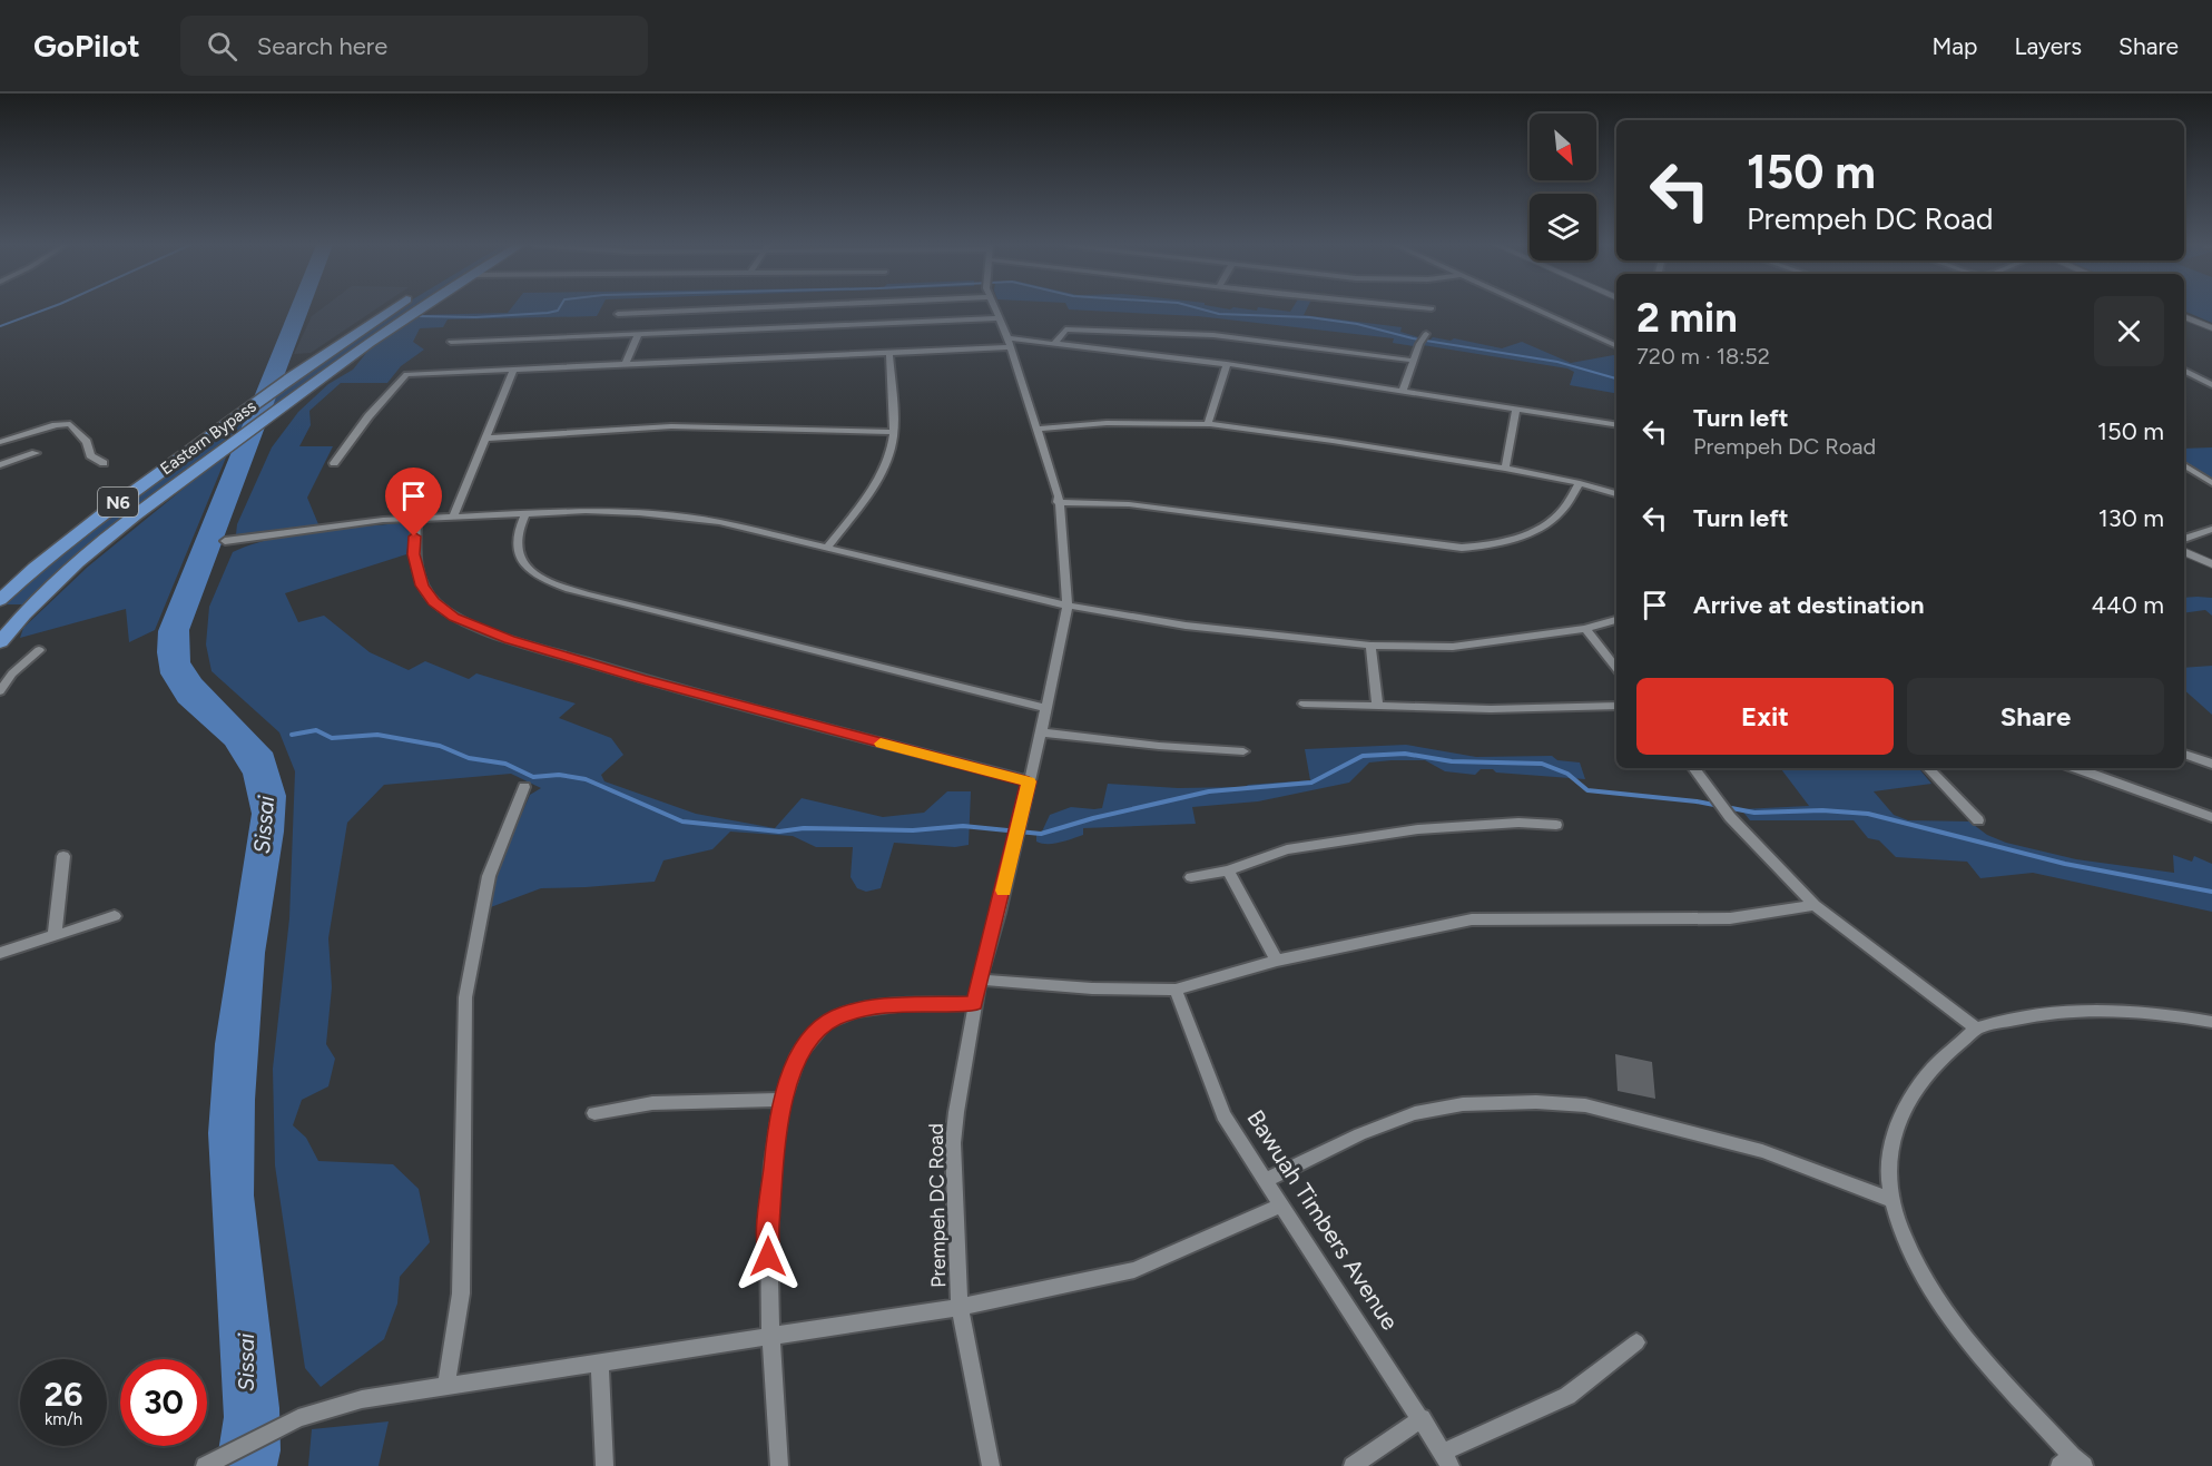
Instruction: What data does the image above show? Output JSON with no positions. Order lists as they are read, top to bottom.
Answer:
{
  "streets": {
    "highway": ["Eastern Bypass", "N6"],
    "street": ["Prempeh DC Road", "Bawuah Timbers Avenue"]
  },
  "water": ["Sissai"],
  "north": "bottom right",
  "page": {
    "header": "GoPilot",
    "search": "Search here",
    "nav": ["Map", "Layers", "Share"],
    "turn": ["150 m", "Prempeh DC Road"],
    "heading": ["2 min", "720 m · 18:52"],
    "list": [
      {
        "name": "Turn left",
        "note": "Prempeh DC Road",
        "value": "150 m"
      },
      {
        "name": "Turn left",
        "value": "130 m"
      },
      {
        "name": "Arrive at destination",
        "value": "440 m"
      }
    ],
    "buttons": ["Exit", "Share"],
    "speed": "26 km/h",
    "limit": "30"
  }
}
